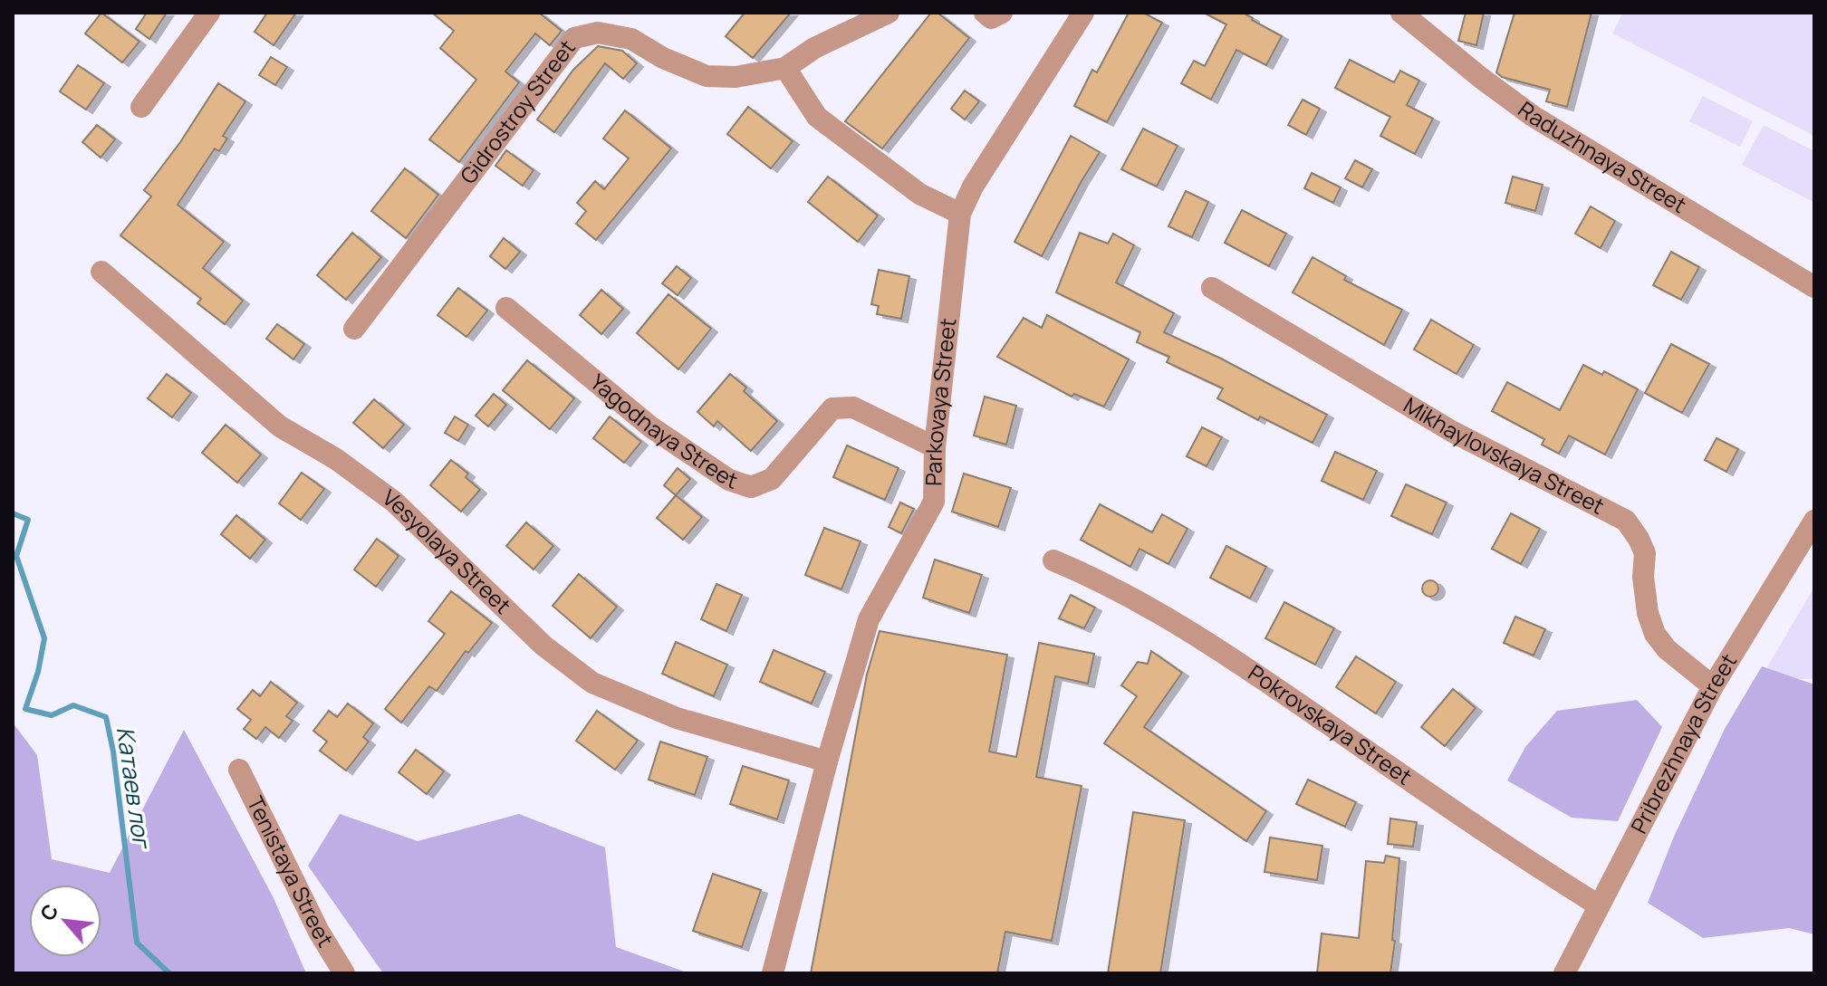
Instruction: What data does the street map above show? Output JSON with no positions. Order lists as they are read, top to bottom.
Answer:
{
  "streets": {
    "street": [
      "Gidrostroy Street",
      "Raduzhnaya Street",
      "Parkovaya Street",
      "Yagodnaya Street",
      "Mikhaylovskaya Street",
      "Vesyolaya Street",
      "Pokrovskaya Street",
      "Pribrezhnaya Street",
      "Tenistaya Street"
    ]
  },
  "crossings": [
    ["Parkovaya Street", "Yagodnaya Street"],
    ["Parkovaya Street", "Vesyolaya Street"],
    ["Mikhaylovskaya Street", "Pribrezhnaya Street"],
    ["Pokrovskaya Street", "Pribrezhnaya Street"]
  ],
  "water": ["Катаев лог"],
  "north": "top left"
}
